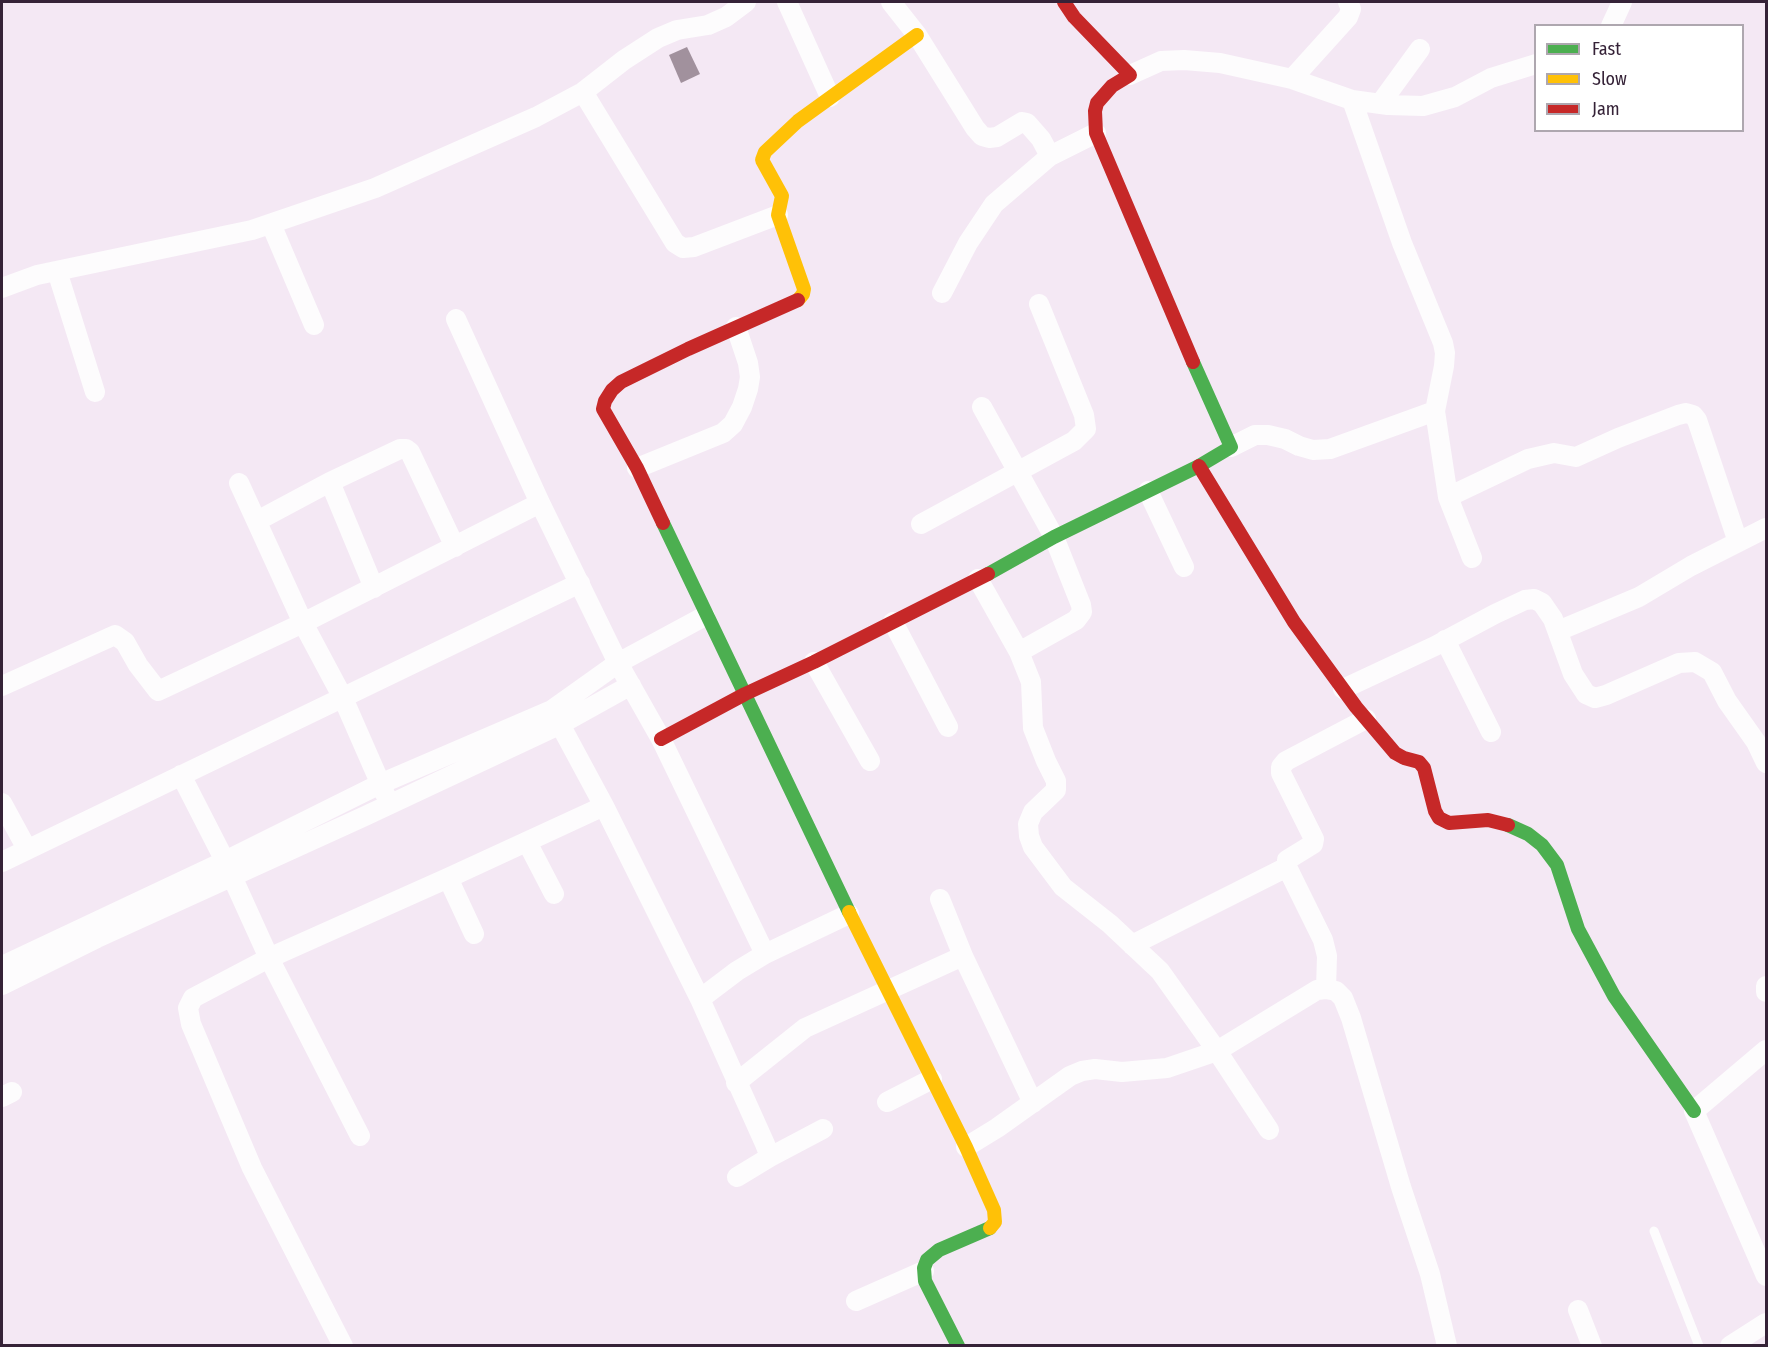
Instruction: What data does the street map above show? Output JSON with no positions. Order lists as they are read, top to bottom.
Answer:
{
  "legend": ["Fast", "Slow", "Jam"]
}
